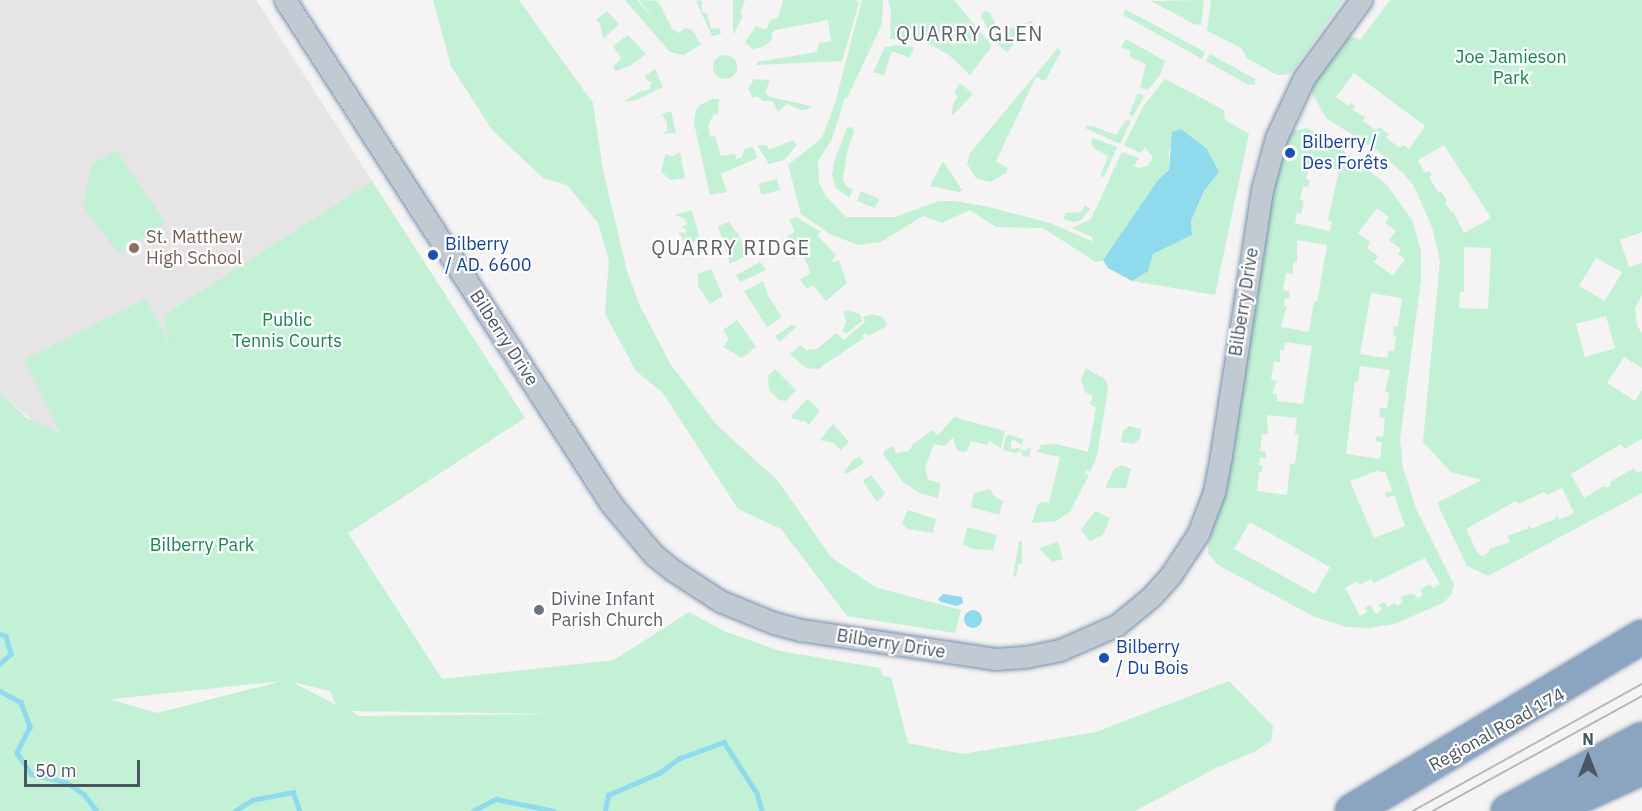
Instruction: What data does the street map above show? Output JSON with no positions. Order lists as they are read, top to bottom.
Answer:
{
  "streets": {
    "highway": ["Regional Road 174"],
    "street": ["Bilberry Drive"]
  },
  "districts": ["QUARRY GLEN", "QUARRY RIDGE"],
  "parks": ["Joe Jamieson Park", "Public Tennis Courts", "Bilberry Park"],
  "places": [
    "Bilberry / Des Forêts",
    "St. Matthew High School",
    "Bilberry / AD. 6600",
    "Divine Infant Parish Church",
    "Bilberry / Du Bois"
  ],
  "scale_bar": "50 m",
  "north": "top"
}
